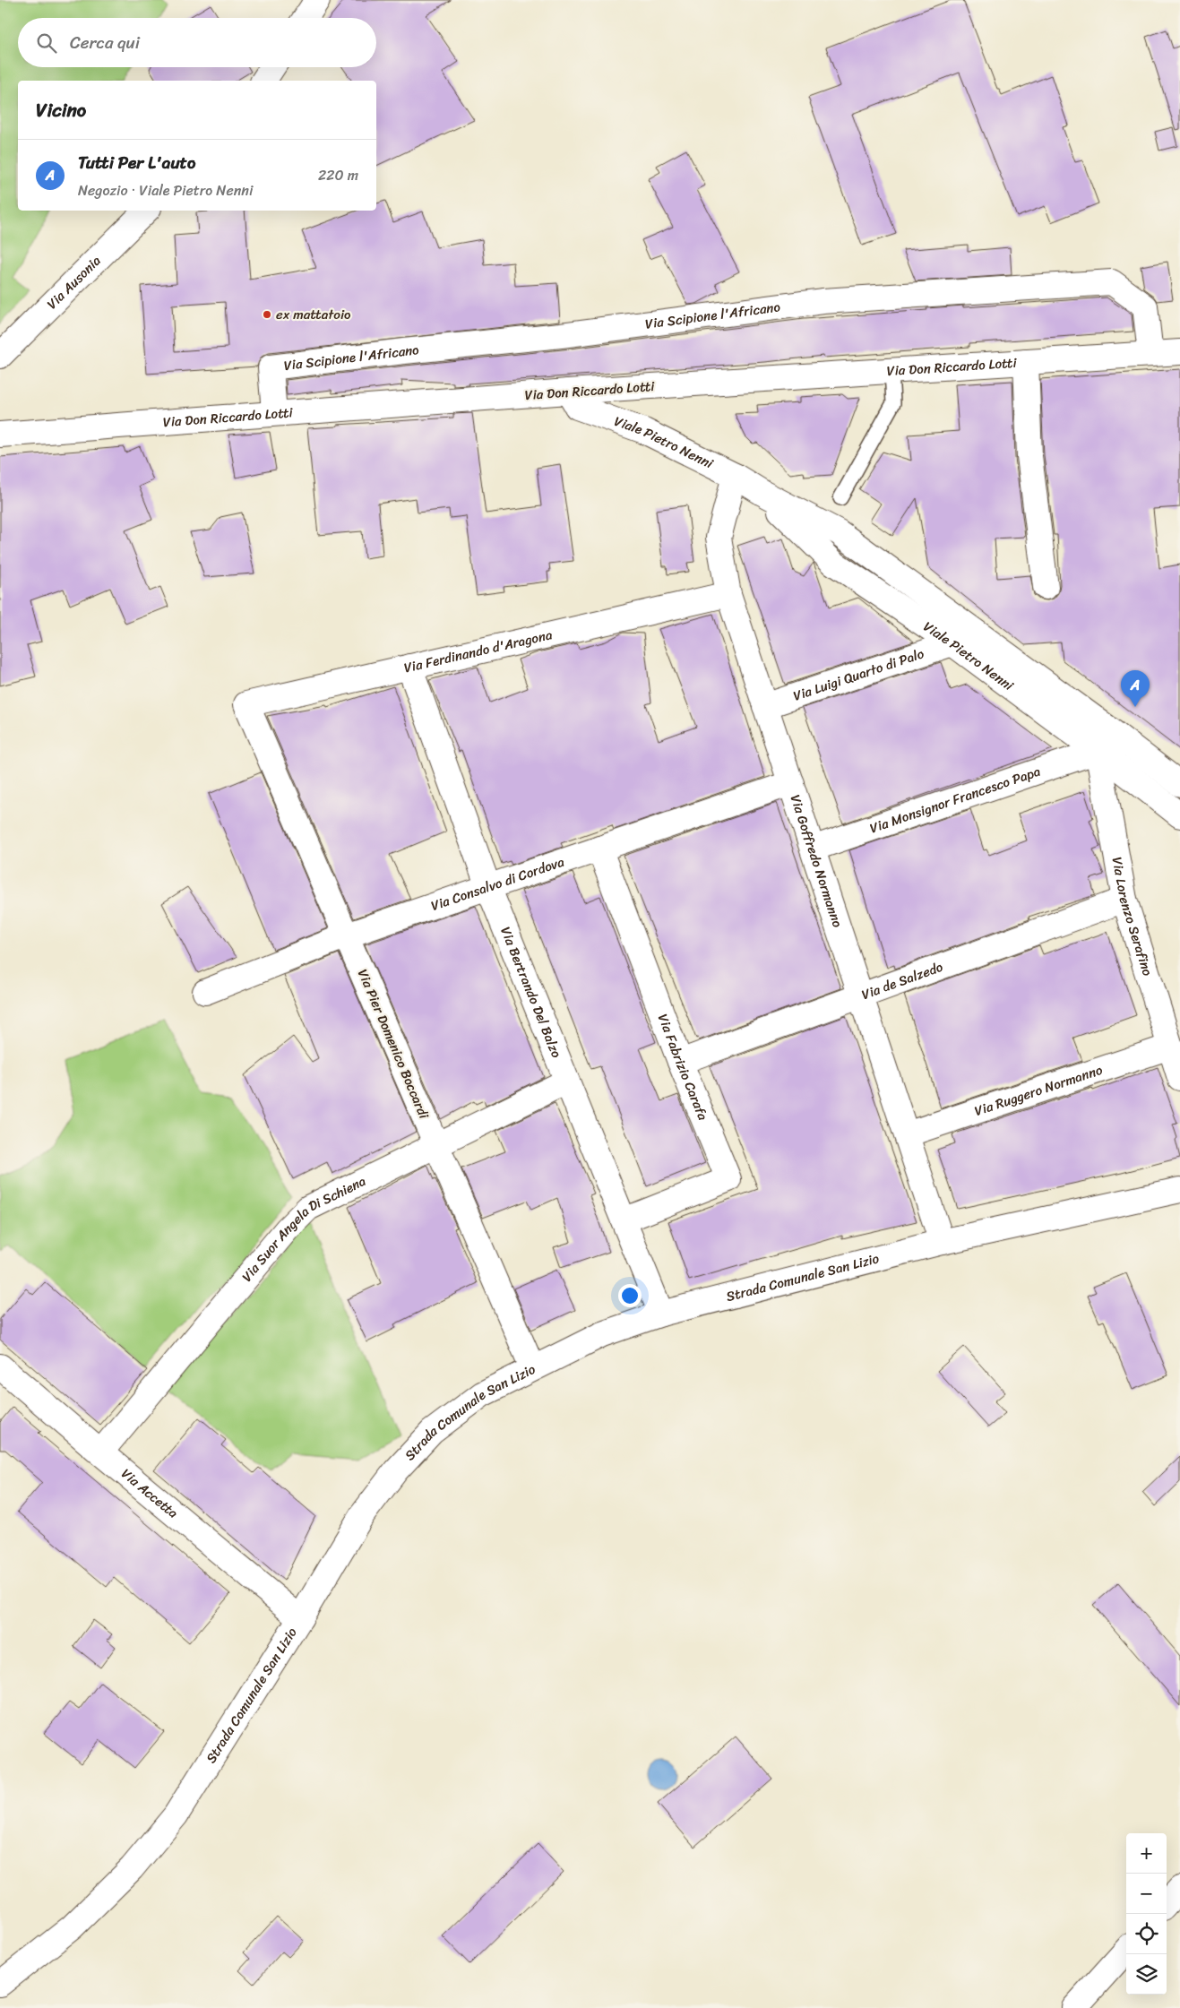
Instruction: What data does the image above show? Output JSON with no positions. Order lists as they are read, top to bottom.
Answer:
{
  "streets": {
    "street": [
      "Via Ausonia",
      "Via Scipione l'Africano",
      "Via Don Riccardo Lotti",
      "Viale Pietro Nenni",
      "Via Ferdinando d'Aragona",
      "Via Luigi Quarto di Palo",
      "Via Monsignor Francesco Papa",
      "Via Goffredo Normanno",
      "Via Consalvo di Cordova",
      "Via Lorenzo Serafino",
      "Via de Salzedo",
      "Via Bertrando Del Balzo",
      "Via Pier Domenico Boccardi",
      "Via Fabrizio Carafa",
      "Via Ruggero Normanno",
      "Via Suor Angela Di Schiena",
      "Strada Comunale San Lizio",
      "Via Accetta"
    ]
  },
  "crossings": [
    ["Via Scipione l'Africano", "Via Don Riccardo Lotti"],
    ["Via Don Riccardo Lotti", "Viale Pietro Nenni"],
    ["Viale Pietro Nenni", "Via Luigi Quarto di Palo"],
    ["Viale Pietro Nenni", "Via Monsignor Francesco Papa"],
    ["Viale Pietro Nenni", "Via Goffredo Normanno"],
    ["Viale Pietro Nenni", "Via Lorenzo Serafino"],
    ["Via Ferdinando d'Aragona", "Via Goffredo Normanno"],
    ["Via Ferdinando d'Aragona", "Via Bertrando Del Balzo"],
    ["Via Ferdinando d'Aragona", "Via Pier Domenico Boccardi"],
    ["Via Luigi Quarto di Palo", "Via Goffredo Normanno"],
    ["Via Monsignor Francesco Papa", "Via Goffredo Normanno"],
    ["Via Monsignor Francesco Papa", "Via Lorenzo Serafino"],
    ["Via Goffredo Normanno", "Via Consalvo di Cordova"],
    ["Via Goffredo Normanno", "Via de Salzedo"],
    ["Via Goffredo Normanno", "Via Ruggero Normanno"],
    ["Via Goffredo Normanno", "Strada Comunale San Lizio"],
    ["Via Consalvo di Cordova", "Via Bertrando Del Balzo"],
    ["Via Consalvo di Cordova", "Via Pier Domenico Boccardi"],
    ["Via Consalvo di Cordova", "Via Fabrizio Carafa"],
    ["Via Lorenzo Serafino", "Via de Salzedo"],
    ["Via Lorenzo Serafino", "Via Ruggero Normanno"],
    ["Via de Salzedo", "Via Fabrizio Carafa"],
    ["Via Bertrando Del Balzo", "Via Fabrizio Carafa"],
    ["Via Bertrando Del Balzo", "Via Suor Angela Di Schiena"],
    ["Via Bertrando Del Balzo", "Strada Comunale San Lizio"],
    ["Via Pier Domenico Boccardi", "Via Suor Angela Di Schiena"],
    ["Via Pier Domenico Boccardi", "Strada Comunale San Lizio"],
    ["Via Suor Angela Di Schiena", "Via Accetta"],
    ["Strada Comunale San Lizio", "Via Accetta"]
  ],
  "places": ["ex mattatoio"],
  "page": {
    "search": "Cerca qui",
    "heading": "Vicino",
    "list": [
      {
        "mark": "A",
        "name": "Tutti Per L'auto",
        "note": "Negozio · Viale Pietro Nenni",
        "value": "220 m"
      }
    ],
    "pins": "A",
    "map_buttons": ["+", "−"]
  }
}
